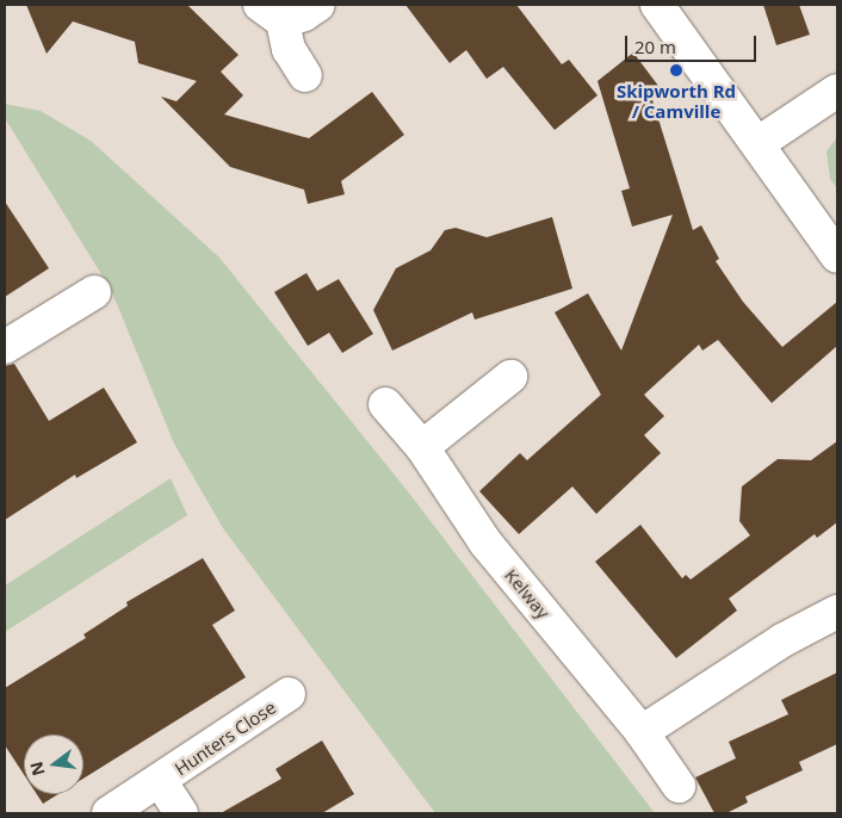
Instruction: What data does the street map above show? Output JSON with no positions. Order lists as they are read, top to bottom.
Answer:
{
  "streets": {
    "street": ["Kelway", "Hunters Close"]
  },
  "places": ["Skipworth Rd / Camville"],
  "scale_bar": "20 m",
  "north": "left"
}
